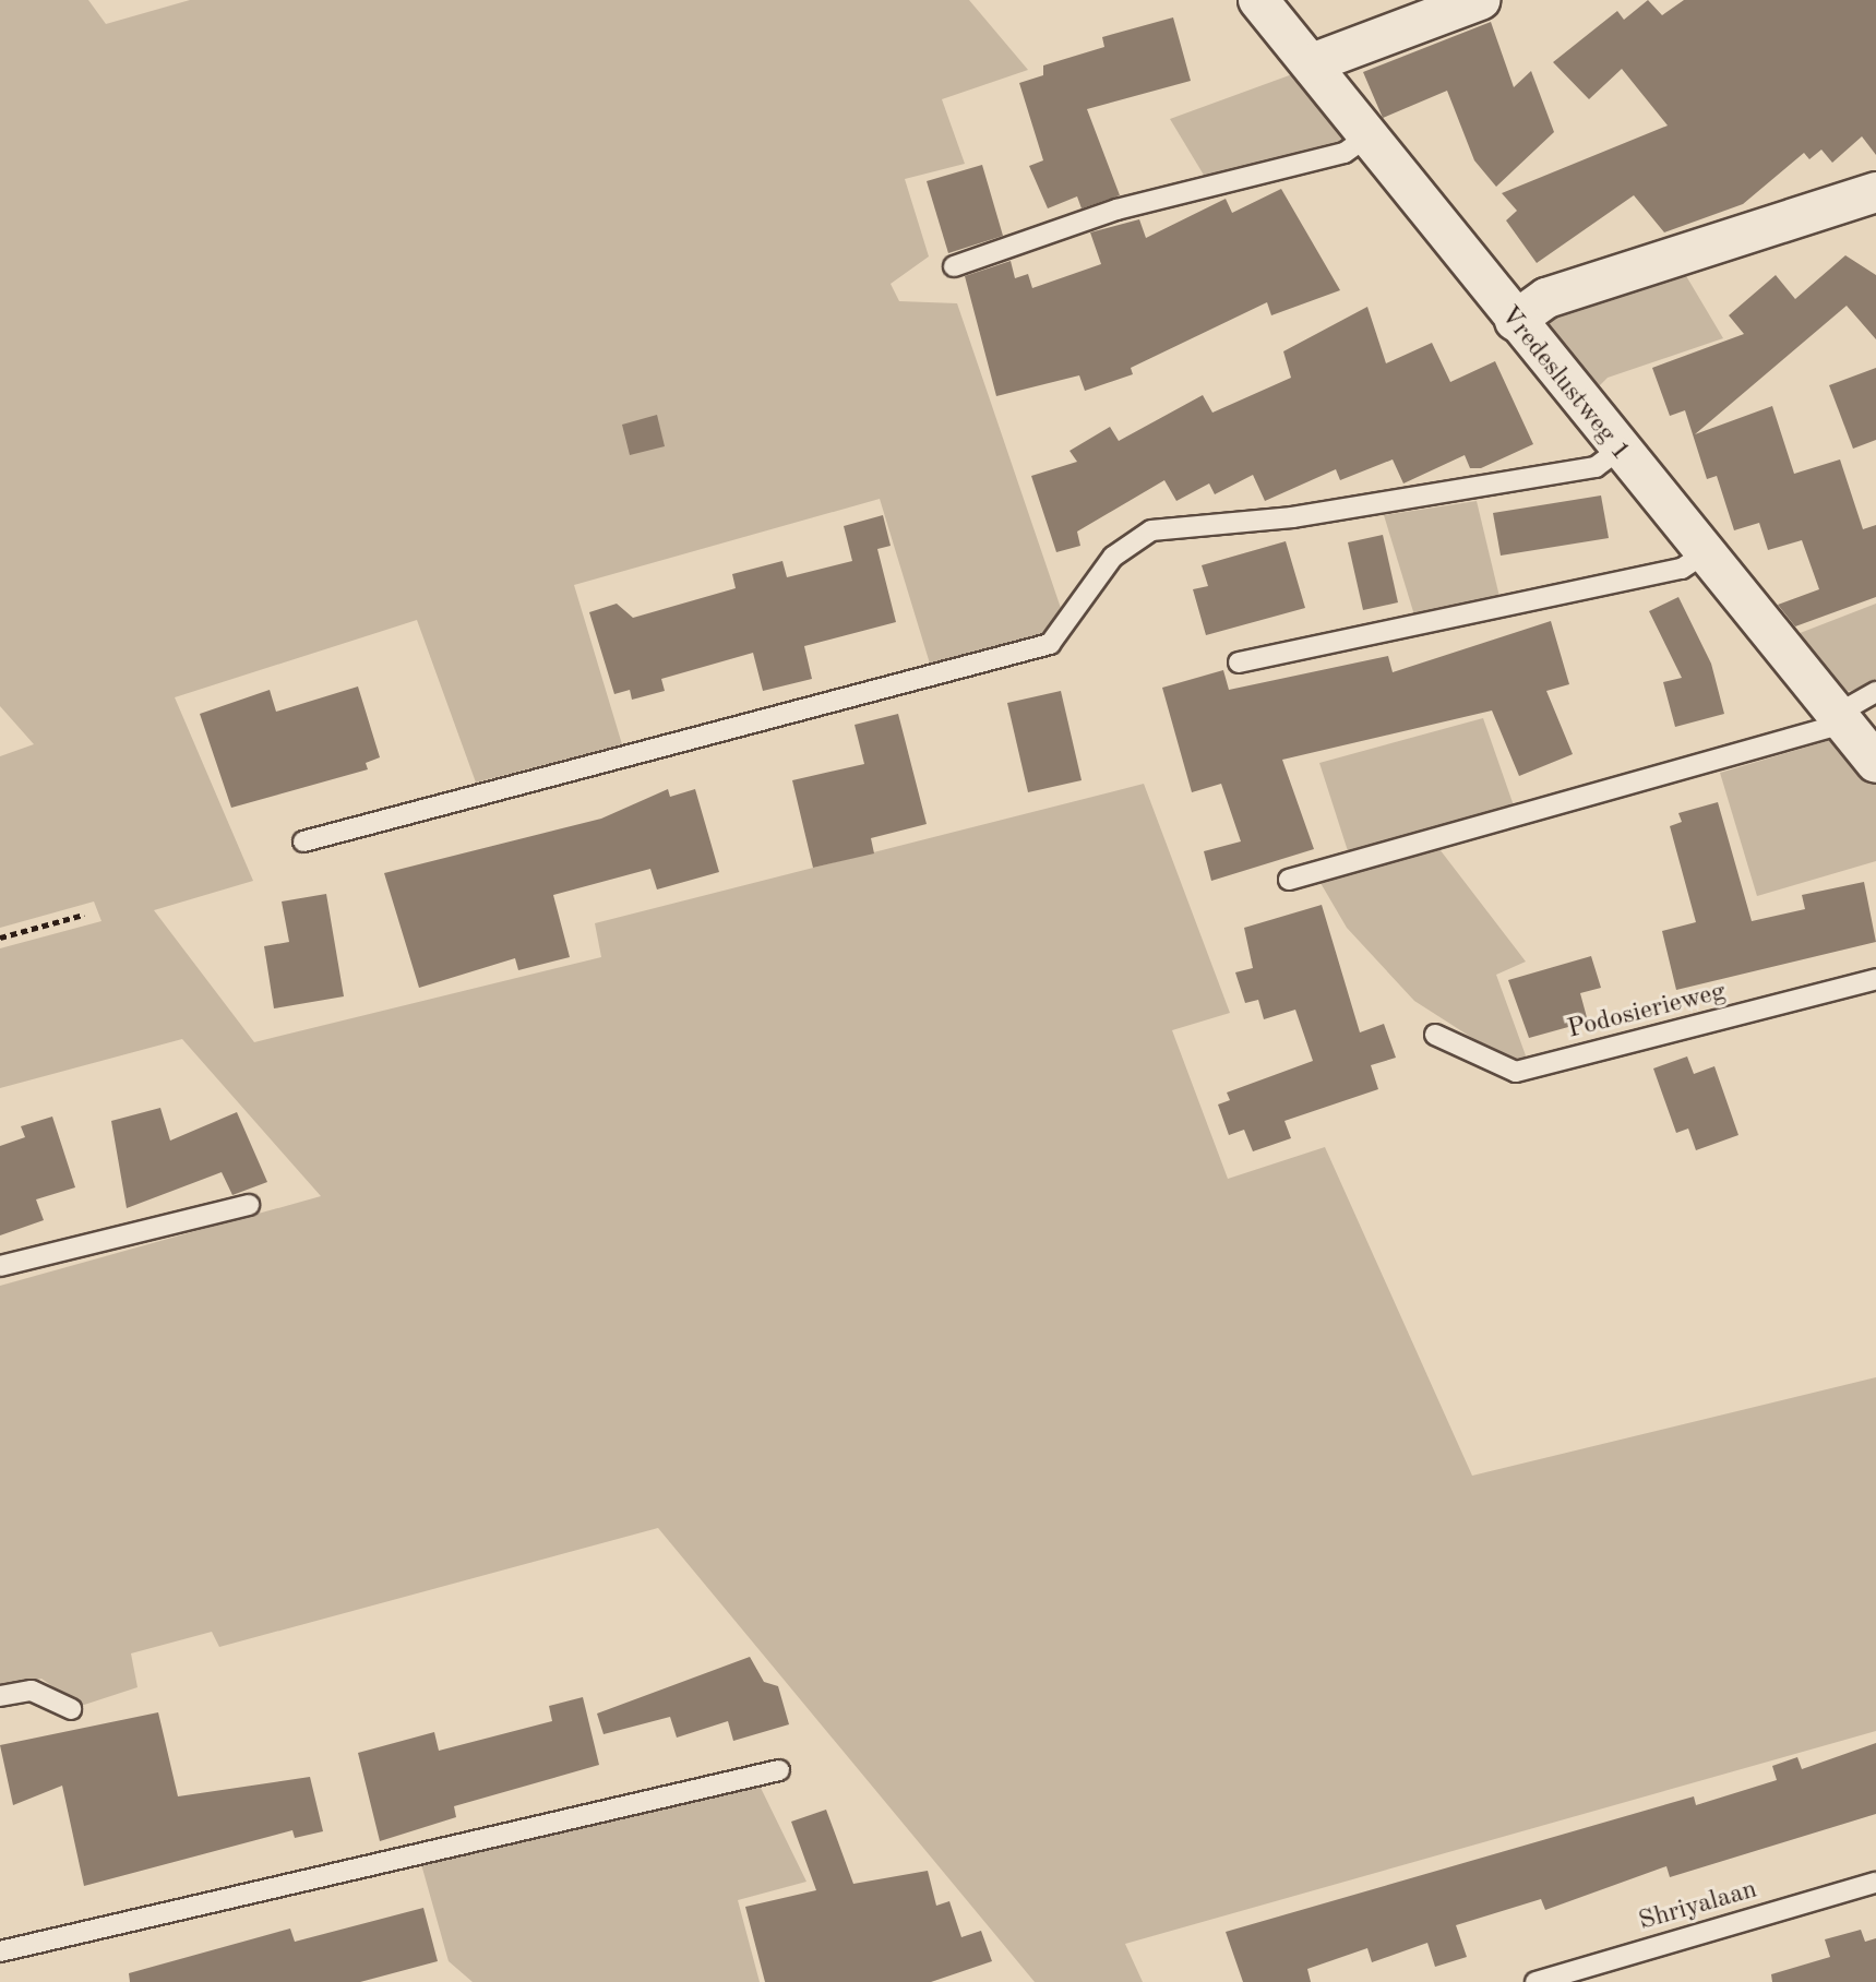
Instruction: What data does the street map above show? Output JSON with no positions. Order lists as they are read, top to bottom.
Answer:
{
  "streets": {
    "street": ["Vredeslustweg 1"],
    "lane": ["Podosierieweg", "Shriyalaan"]
  }
}
